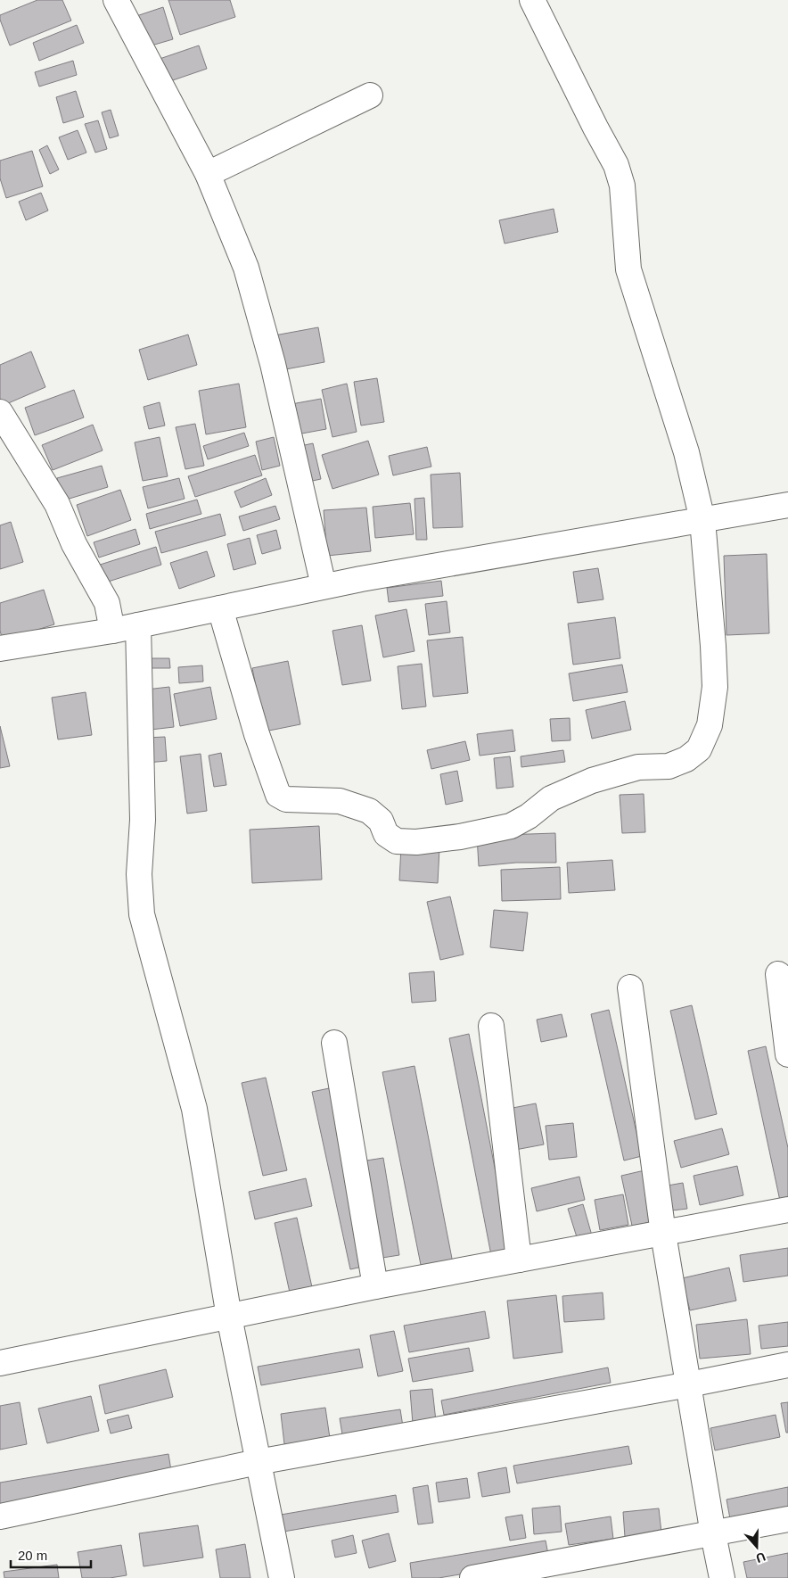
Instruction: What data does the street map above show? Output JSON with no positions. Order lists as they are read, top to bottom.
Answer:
{
  "scale_bar": "20 m",
  "north": "bottom"
}
